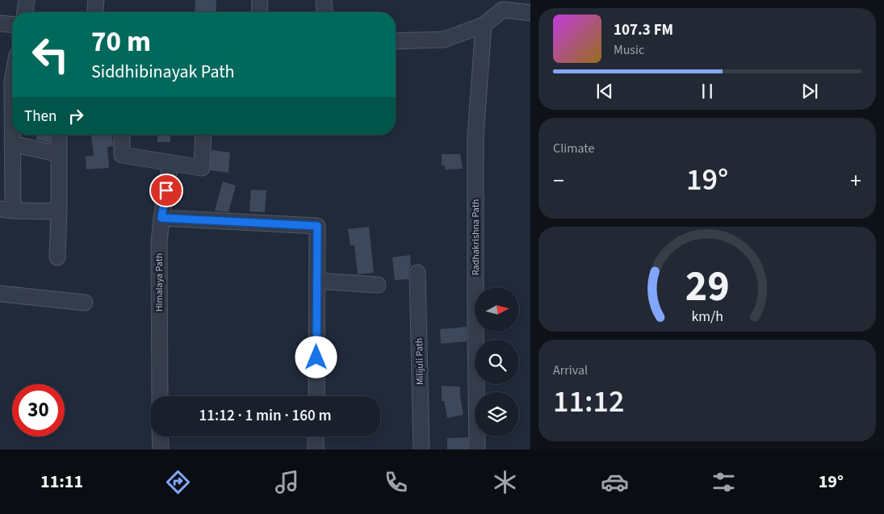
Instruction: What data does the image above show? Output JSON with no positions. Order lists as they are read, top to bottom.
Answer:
{
  "streets": {
    "street": ["Radhakrishna Path", "Himalaya Path", "Milijuli Path"]
  },
  "north": "right",
  "page": {
    "turn": ["70 m", "Siddhibinayak Path"],
    "song": ["107.3 FM", "Music"],
    "then": "Then",
    "tile": [
      "Climate",
      ["Arrival", "11:12"]
    ],
    "heat": ["−", "19°", "+"],
    "limit": "30",
    "trip": "11:12 · 1 min · 160 m",
    "tabs": ["11:11", "19°"],
    "gauge": ["29", "km/h"]
  }
}
